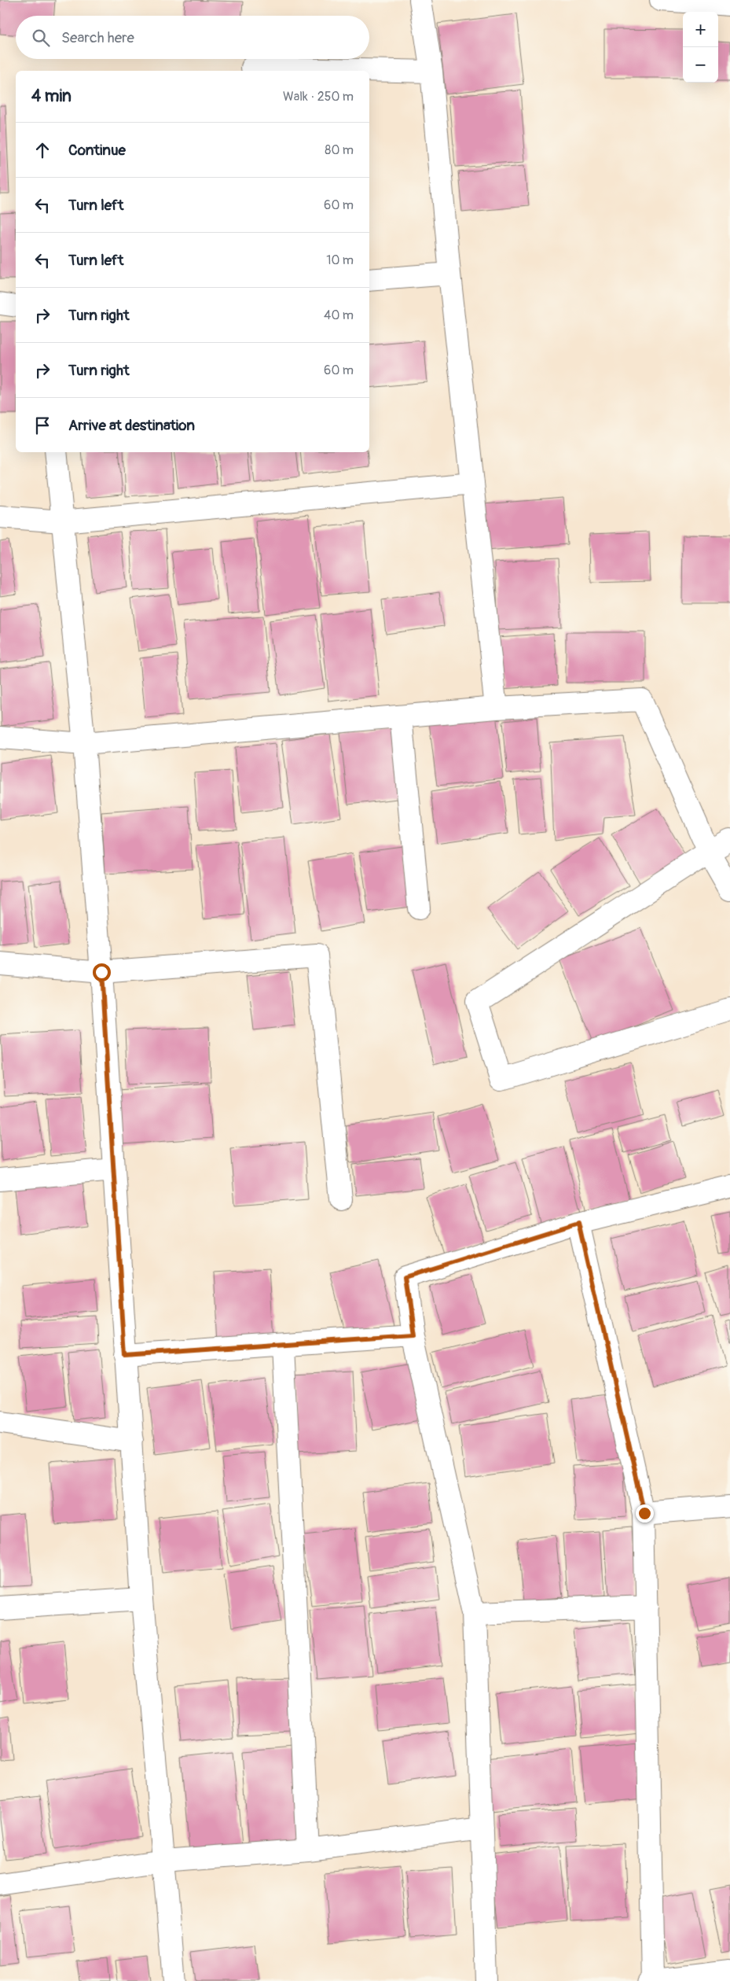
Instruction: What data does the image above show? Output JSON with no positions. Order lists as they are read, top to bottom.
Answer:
{
  "page": {
    "map_buttons": ["+", "−"],
    "search": "Search here",
    "heading": ["4 min", "Walk · 250 m"],
    "list": [
      ["Continue", "80 m"],
      ["Turn left", "60 m"],
      ["Turn left", "10 m"],
      ["Turn right", "40 m"],
      ["Turn right", "60 m"],
      "Arrive at destination"
    ]
  }
}
